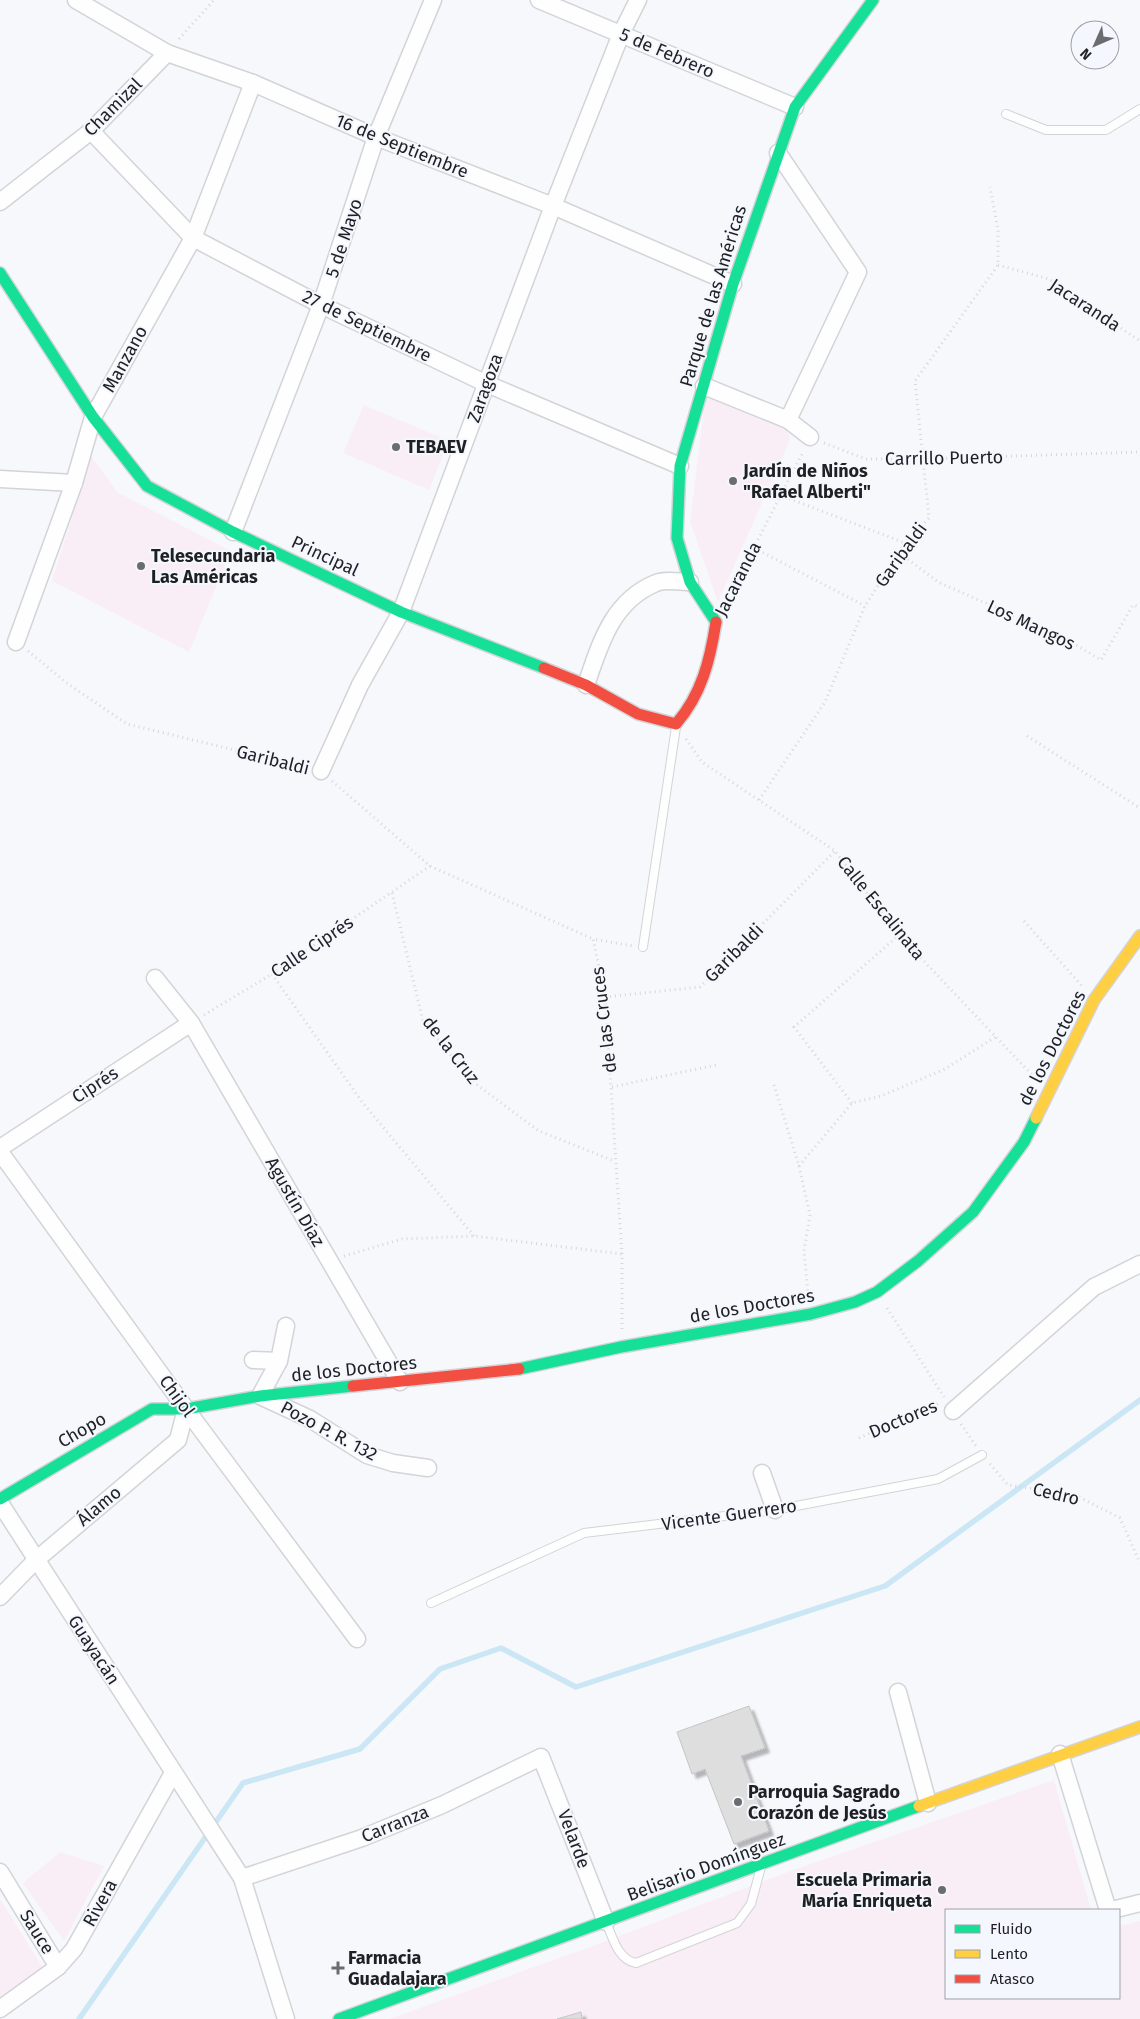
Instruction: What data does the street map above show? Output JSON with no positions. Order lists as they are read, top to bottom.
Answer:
{
  "streets": {
    "street": [
      "5 de Febrero",
      "Chamizal",
      "16 de Septiembre",
      "5 de Mayo",
      "Parque de las Américas",
      "Jacaranda",
      "27 de Septiembre",
      "Manzano",
      "Zaragoza",
      "Principal",
      "de los Doctores",
      "Ciprés",
      "Agustín Díaz",
      "Chijol",
      "Chopo",
      "Pozo P. R. 132",
      "Álamo",
      "Guayacán",
      "Carranza",
      "Velarde",
      "Belisario Domínguez",
      "Rivera",
      "Sauce"
    ],
    "lane": ["Vicente Guerrero"],
    "path": [
      "Carrillo Puerto",
      "Garibaldi",
      "Los Mangos",
      "Calle Escalinata",
      "Calle Ciprés",
      "de las Cruces",
      "de la Cruz",
      "Doctores",
      "Cedro"
    ]
  },
  "crossings": [
    ["5 de Febrero", "Parque de las Américas"],
    ["5 de Febrero", "Zaragoza"],
    ["Chamizal", "16 de Septiembre"],
    ["Chamizal", "27 de Septiembre"],
    ["16 de Septiembre", "5 de Mayo"],
    ["16 de Septiembre", "Parque de las Américas"],
    ["16 de Septiembre", "Manzano"],
    ["16 de Septiembre", "Zaragoza"],
    ["5 de Mayo", "27 de Septiembre"],
    ["5 de Mayo", "Principal"],
    ["Parque de las Américas", "Jacaranda"],
    ["Parque de las Américas", "27 de Septiembre"],
    ["Parque de las Américas", "Principal"],
    ["Parque de las Américas", "Calle Escalinata"],
    ["Jacaranda", "Carrillo Puerto"],
    ["Jacaranda", "Garibaldi"],
    ["Jacaranda", "Principal"],
    ["Jacaranda", "Calle Escalinata"],
    ["27 de Septiembre", "Manzano"],
    ["27 de Septiembre", "Zaragoza"],
    ["Manzano", "Garibaldi"],
    ["Manzano", "Principal"],
    ["Zaragoza", "Garibaldi"],
    ["Zaragoza", "Principal"],
    ["Carrillo Puerto", "Garibaldi"],
    ["Garibaldi", "Los Mangos"],
    ["Garibaldi", "Calle Escalinata"],
    ["Garibaldi", "Calle Ciprés"],
    ["Garibaldi", "de las Cruces"],
    ["Principal", "Calle Escalinata"],
    ["Calle Escalinata", "de los Doctores"],
    ["Calle Ciprés", "de la Cruz"],
    ["Calle Ciprés", "Ciprés"],
    ["Calle Ciprés", "Agustín Díaz"],
    ["de las Cruces", "de los Doctores"],
    ["de las Cruces", "de la Cruz"],
    ["de los Doctores", "Agustín Díaz"],
    ["de los Doctores", "Chijol"],
    ["de los Doctores", "Chopo"],
    ["de los Doctores", "Pozo P. R. 132"],
    ["de los Doctores", "Álamo"],
    ["Ciprés", "Agustín Díaz"],
    ["Chijol", "Chopo"],
    ["Chijol", "Álamo"],
    ["Chopo", "Álamo"],
    ["Cedro", "Vicente Guerrero"],
    ["Álamo", "Guayacán"],
    ["Guayacán", "Carranza"],
    ["Guayacán", "Rivera"],
    ["Carranza", "Velarde"],
    ["Velarde", "Belisario Domínguez"],
    ["Rivera", "Sauce"]
  ],
  "places": {
    "other": [
      "TEBAEV",
      "Jardín de Niños \"Rafael Alberti\"",
      "Telesecundaria Las Américas",
      "Parroquia Sagrado Corazón de Jesús",
      "Escuela Primaria María Enriqueta"
    ],
    "health": ["Farmacia Guadalajara"]
  },
  "legend": ["Fluido", "Lento", "Atasco"],
  "north": "bottom left"
}
